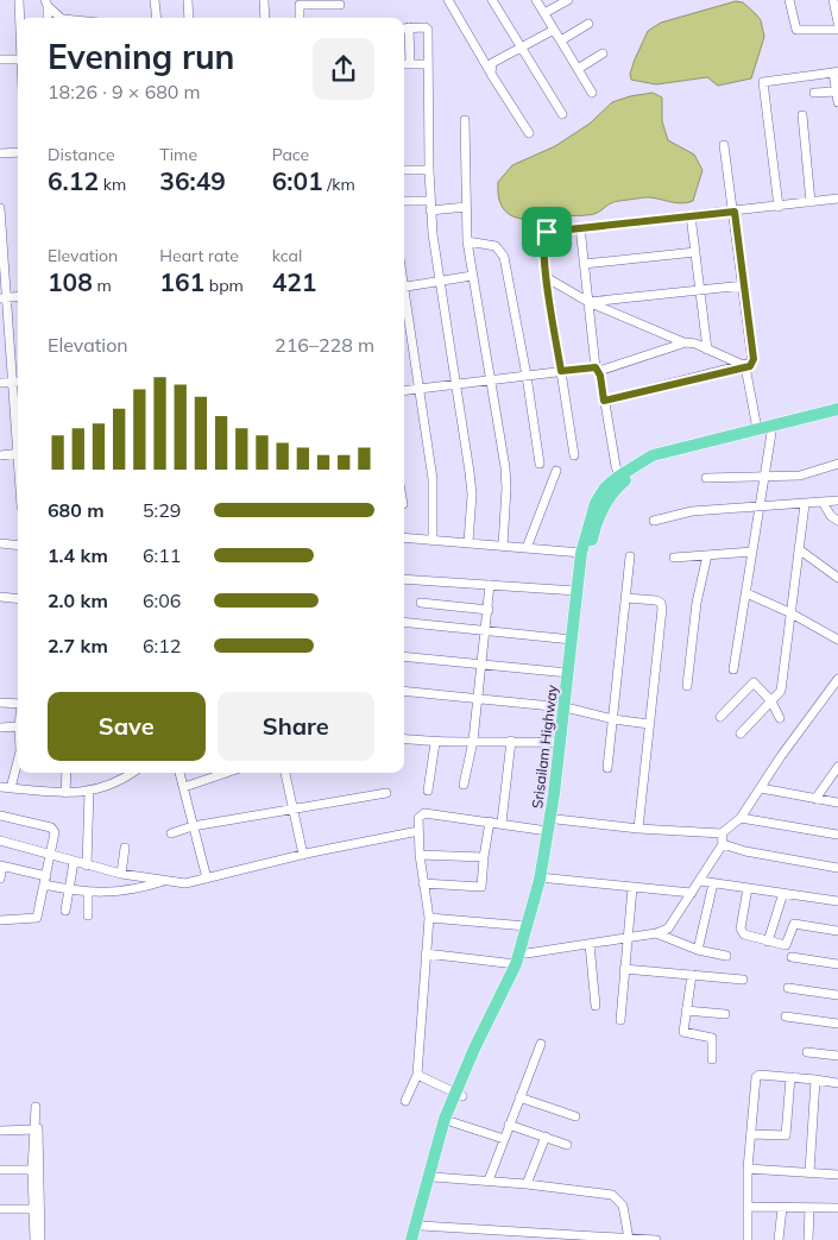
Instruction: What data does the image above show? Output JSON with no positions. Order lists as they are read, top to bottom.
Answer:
{
  "streets": {
    "highway": ["Srisailam Highway"]
  },
  "page": {
    "heading": ["Evening run", "18:26 · 9 × 680 m"],
    "stats": [
      ["Distance", "6.12 km"],
      ["Time", "36:49"],
      ["Pace", "6:01 /km"],
      ["Elevation", "108 m"],
      ["Heart rate", "161 bpm"],
      ["kcal", "421"]
    ],
    "chart": ["Elevation", "216–228 m"],
    "list": [
      {
        "name": "680 m",
        "note": "5:29"
      },
      {
        "name": "1.4 km",
        "note": "6:11"
      },
      {
        "name": "2.0 km",
        "note": "6:06"
      },
      {
        "name": "2.7 km",
        "note": "6:12"
      }
    ],
    "buttons": ["Save", "Share"]
  }
}
